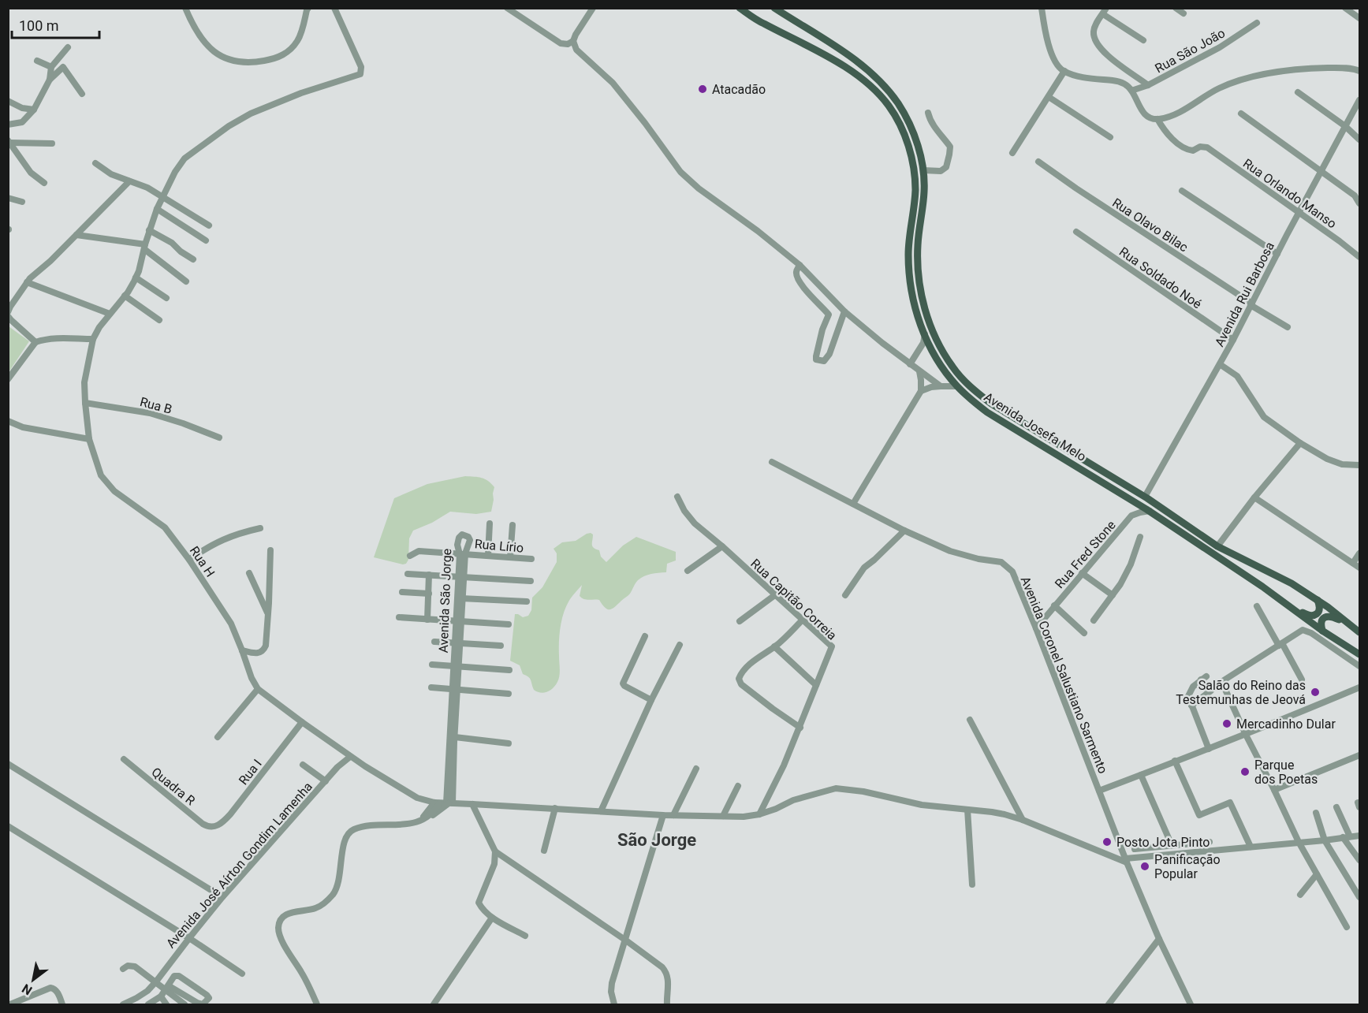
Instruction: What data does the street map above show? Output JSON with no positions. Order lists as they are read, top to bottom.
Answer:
{
  "streets": {
    "main road": ["Avenida Josefa Melo"],
    "street": [
      "Rua São João",
      "Rua Orlando Manso",
      "Rua Olavo Bilac",
      "Rua Soldado Noé",
      "Avenida Rui Barbosa",
      "Rua B",
      "Rua Lírio",
      "Rua Fred Stone",
      "Rua H",
      "Rua Capitão Correia",
      "Avenida São Jorge",
      "Avenida Coronel Salustiano Sarmento",
      "Rua I",
      "Quadra R",
      "Avenida José Aírton Gondim Lamenha"
    ]
  },
  "crossings": [
    ["Rua Orlando Manso", "Avenida Rui Barbosa"],
    ["Rua Olavo Bilac", "Avenida Rui Barbosa"],
    ["Rua Soldado Noé", "Avenida Rui Barbosa"],
    ["Avenida Rui Barbosa", "Avenida Josefa Melo"],
    ["Rua B", "Rua H"],
    ["Avenida Josefa Melo", "Rua Fred Stone"],
    ["Rua Lírio", "Avenida São Jorge"],
    ["Rua Fred Stone", "Avenida Coronel Salustiano Sarmento"],
    ["Rua H", "Rua I"],
    ["Rua H", "Avenida José Aírton Gondim Lamenha"],
    ["Rua I", "Quadra R"]
  ],
  "districts": ["São Jorge"],
  "places": [
    "Atacadão",
    "Salão do Reino das Testemunhas de Jeová",
    "Mercadinho Dular",
    "Parque dos Poetas",
    "Posto Jota Pinto",
    "Panificação Popular"
  ],
  "scale_bar": "100 m",
  "north": "bottom left"
}
